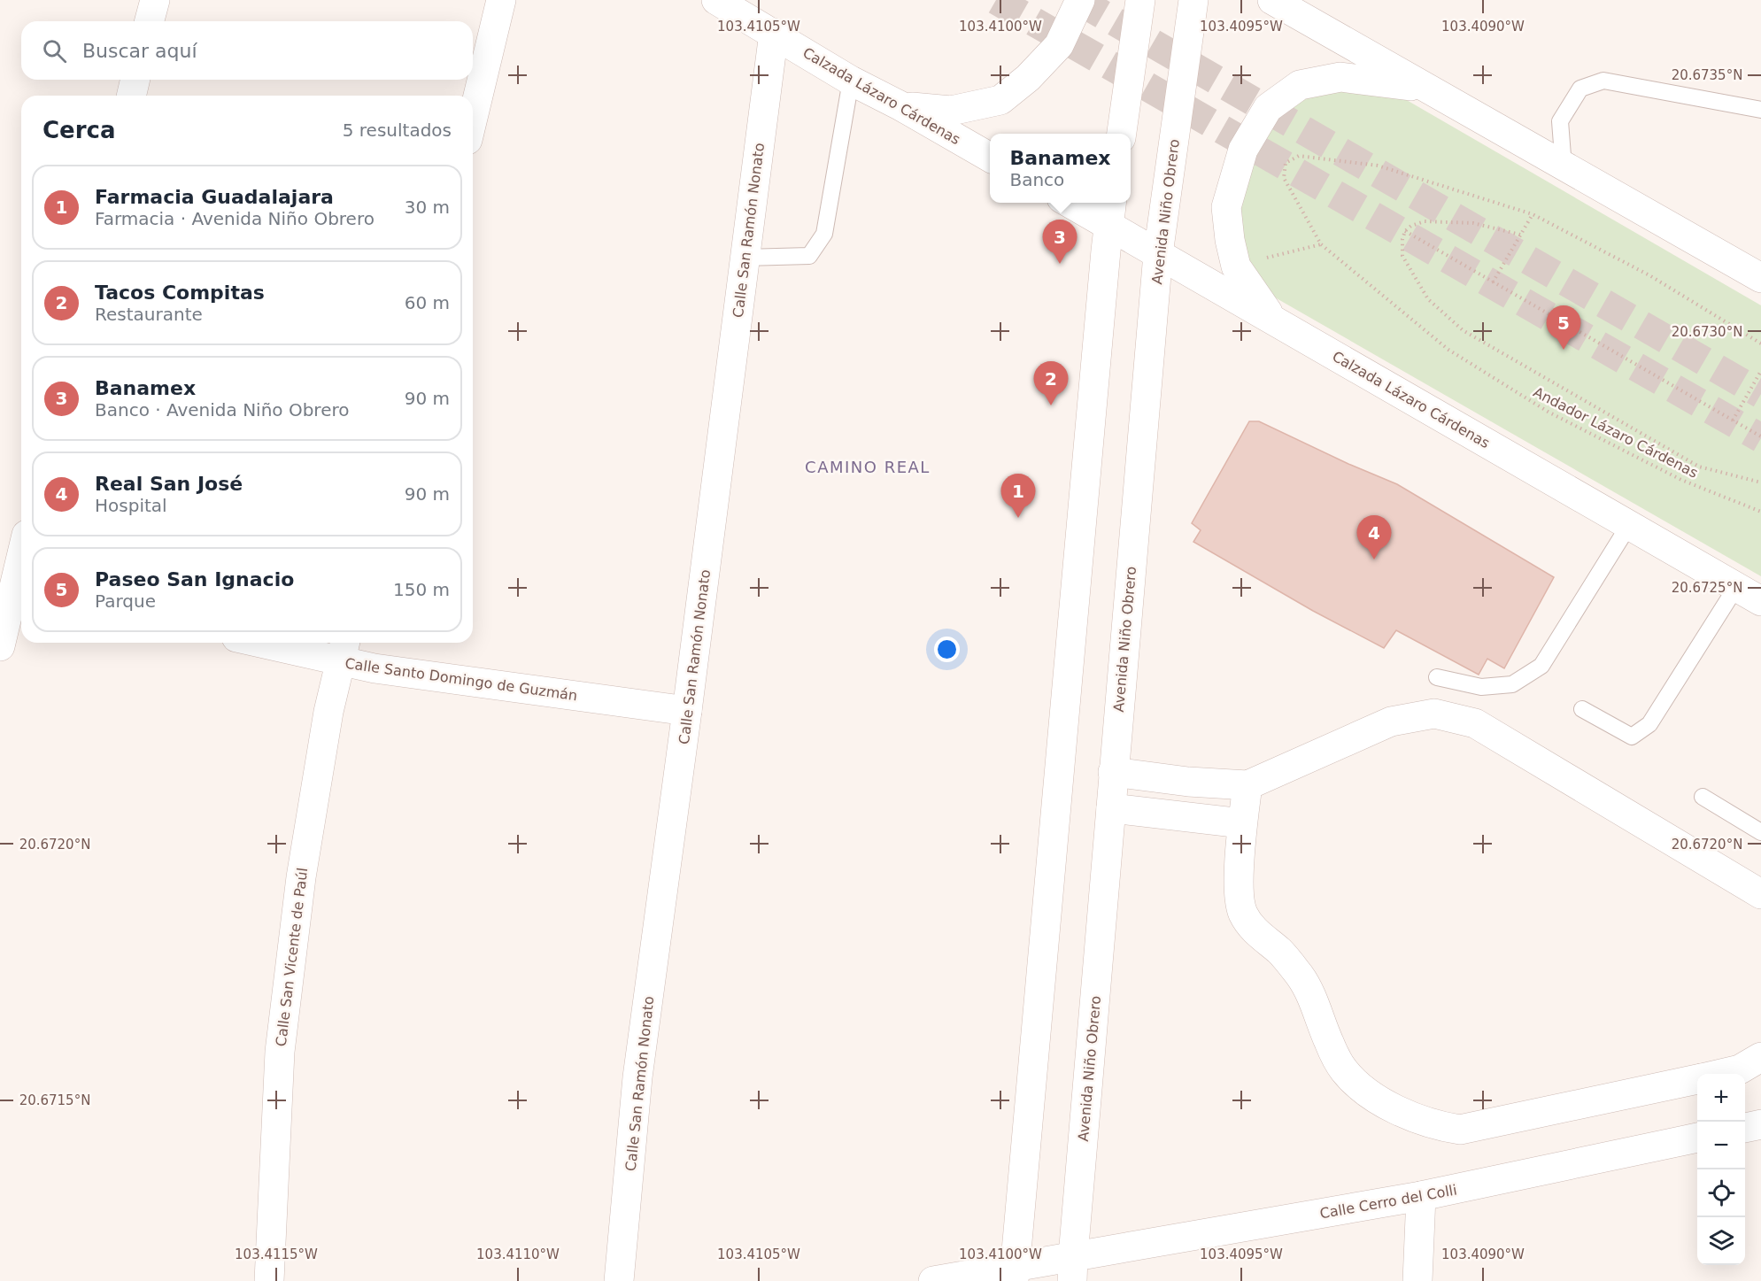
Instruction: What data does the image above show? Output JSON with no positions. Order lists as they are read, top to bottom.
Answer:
{
  "streets": {
    "street": [
      "Calzada Lázaro Cárdenas",
      "Avenida Niño Obrero",
      "Calle San Ramón Nonato",
      "Calle Santo Domingo de Guzmán",
      "Calle San Vicente de Paúl",
      "Calle Cerro del Colli"
    ],
    "path": ["Andador Lázaro Cárdenas"]
  },
  "crossings": [
    ["Calzada Lázaro Cárdenas", "Avenida Niño Obrero"],
    ["Calzada Lázaro Cárdenas", "Calle San Ramón Nonato"],
    ["Avenida Niño Obrero", "Calle Cerro del Colli"],
    ["Calle San Ramón Nonato", "Calle Santo Domingo de Guzmán"],
    ["Calle Santo Domingo de Guzmán", "Calle San Vicente de Paúl"]
  ],
  "districts": ["CAMINO REAL"],
  "page": {
    "search": "Buscar aquí",
    "heading": ["Cerca", "5 resultados"],
    "popup": ["Banamex", "Banco"],
    "list": [
      {
        "mark": "1",
        "name": "Farmacia Guadalajara",
        "note": "Farmacia · Avenida Niño Obrero",
        "value": "30 m"
      },
      {
        "mark": "2",
        "name": "Tacos Compitas",
        "note": "Restaurante",
        "value": "60 m"
      },
      {
        "mark": "3",
        "name": "Banamex",
        "note": "Banco · Avenida Niño Obrero",
        "value": "90 m"
      },
      {
        "mark": "4",
        "name": "Real San José",
        "note": "Hospital",
        "value": "90 m"
      },
      {
        "mark": "5",
        "name": "Paseo San Ignacio",
        "note": "Parque",
        "value": "150 m"
      }
    ],
    "pins": [
      "3",
      "5",
      "2",
      "1",
      "4"
    ],
    "map_buttons": ["+", "−"]
  },
  "coordinates": [
    "103.4105°W",
    "103.4100°W",
    "103.4095°W",
    "103.4090°W",
    "20.6735°N",
    "20.6730°N",
    "20.6725°N",
    "20.6720°N",
    "20.6715°N",
    "103.4115°W",
    "103.4110°W"
  ]
}
